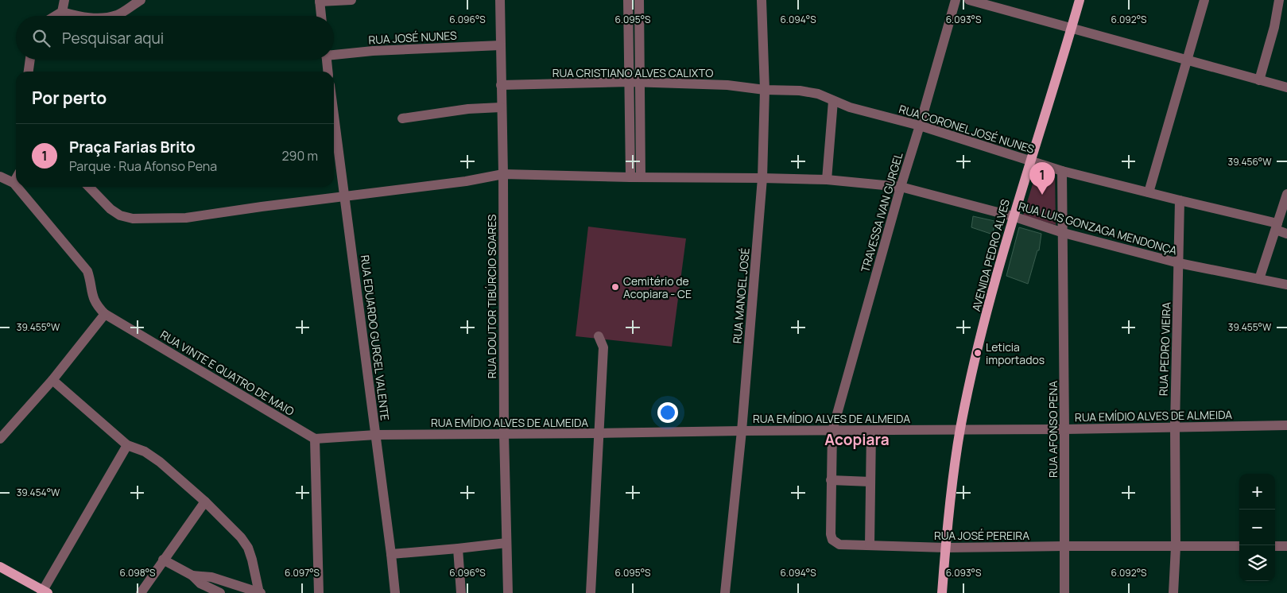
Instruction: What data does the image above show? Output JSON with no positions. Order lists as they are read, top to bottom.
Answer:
{
  "streets": {
    "main road": ["AVENIDA PEDRO ALVES"],
    "street": [
      "RUA JOSÉ NUNES",
      "RUA CRISTIANO ALVES CALIXTO",
      "RUA CORONEL JOSÉ NUNES",
      "TRAVESSA IVAN GURGEL",
      "RUA LUIS GONZAGA MENDONÇA",
      "RUA MANOEL JOSÉ",
      "RUA DOUTOR TIBÚRCIO SOARES",
      "RUA EDUARDO GURGEL VALENTE",
      "RUA PEDRO VIEIRA",
      "RUA VINTE E QUATRO DE MAIO",
      "RUA EMÍDIO ALVES DE ALMEIDA",
      "RUA AFONSO PENA",
      "RUA JOSÉ PEREIRA"
    ]
  },
  "crossings": [
    ["RUA JOSÉ NUNES", "RUA DOUTOR TIBÚRCIO SOARES"],
    ["RUA CRISTIANO ALVES CALIXTO", "RUA CORONEL JOSÉ NUNES"],
    ["RUA CRISTIANO ALVES CALIXTO", "RUA MANOEL JOSÉ"],
    ["RUA CRISTIANO ALVES CALIXTO", "RUA DOUTOR TIBÚRCIO SOARES"],
    ["RUA CORONEL JOSÉ NUNES", "TRAVESSA IVAN GURGEL"],
    ["RUA CORONEL JOSÉ NUNES", "AVENIDA PEDRO ALVES"],
    ["RUA CORONEL JOSÉ NUNES", "RUA MANOEL JOSÉ"],
    ["RUA CORONEL JOSÉ NUNES", "RUA PEDRO VIEIRA"],
    ["RUA CORONEL JOSÉ NUNES", "RUA AFONSO PENA"],
    ["TRAVESSA IVAN GURGEL", "RUA LUIS GONZAGA MENDONÇA"],
    ["TRAVESSA IVAN GURGEL", "RUA EMÍDIO ALVES DE ALMEIDA"],
    ["TRAVESSA IVAN GURGEL", "RUA JOSÉ PEREIRA"],
    ["RUA LUIS GONZAGA MENDONÇA", "AVENIDA PEDRO ALVES"],
    ["RUA LUIS GONZAGA MENDONÇA", "RUA MANOEL JOSÉ"],
    ["RUA LUIS GONZAGA MENDONÇA", "RUA DOUTOR TIBÚRCIO SOARES"],
    ["RUA LUIS GONZAGA MENDONÇA", "RUA EDUARDO GURGEL VALENTE"],
    ["RUA LUIS GONZAGA MENDONÇA", "RUA PEDRO VIEIRA"],
    ["RUA LUIS GONZAGA MENDONÇA", "RUA AFONSO PENA"],
    ["AVENIDA PEDRO ALVES", "RUA EMÍDIO ALVES DE ALMEIDA"],
    ["AVENIDA PEDRO ALVES", "RUA JOSÉ PEREIRA"],
    ["RUA MANOEL JOSÉ", "RUA EMÍDIO ALVES DE ALMEIDA"],
    ["RUA DOUTOR TIBÚRCIO SOARES", "RUA EMÍDIO ALVES DE ALMEIDA"],
    ["RUA EDUARDO GURGEL VALENTE", "RUA EMÍDIO ALVES DE ALMEIDA"],
    ["RUA PEDRO VIEIRA", "RUA EMÍDIO ALVES DE ALMEIDA"],
    ["RUA PEDRO VIEIRA", "RUA JOSÉ PEREIRA"],
    ["RUA EMÍDIO ALVES DE ALMEIDA", "RUA AFONSO PENA"],
    ["RUA EMÍDIO ALVES DE ALMEIDA", "RUA JOSÉ PEREIRA"],
    ["RUA AFONSO PENA", "RUA JOSÉ PEREIRA"]
  ],
  "districts": ["Acopiara"],
  "places": ["Cemitério de Acopiara - CE", "Leticia importados"],
  "page": {
    "search": "Pesquisar aqui",
    "heading": "Por perto",
    "list": [
      {
        "mark": "1",
        "name": "Praça Farias Brito",
        "note": "Parque · Rua Afonso Pena",
        "value": "290 m"
      }
    ],
    "pins": "1",
    "map_buttons": ["+", "−"]
  },
  "coordinates": [
    "6.096°S",
    "6.095°S",
    "6.094°S",
    "6.093°S",
    "6.092°S",
    "39.456°W",
    "39.455°W",
    "39.454°W",
    "6.098°S",
    "6.097°S"
  ]
}
